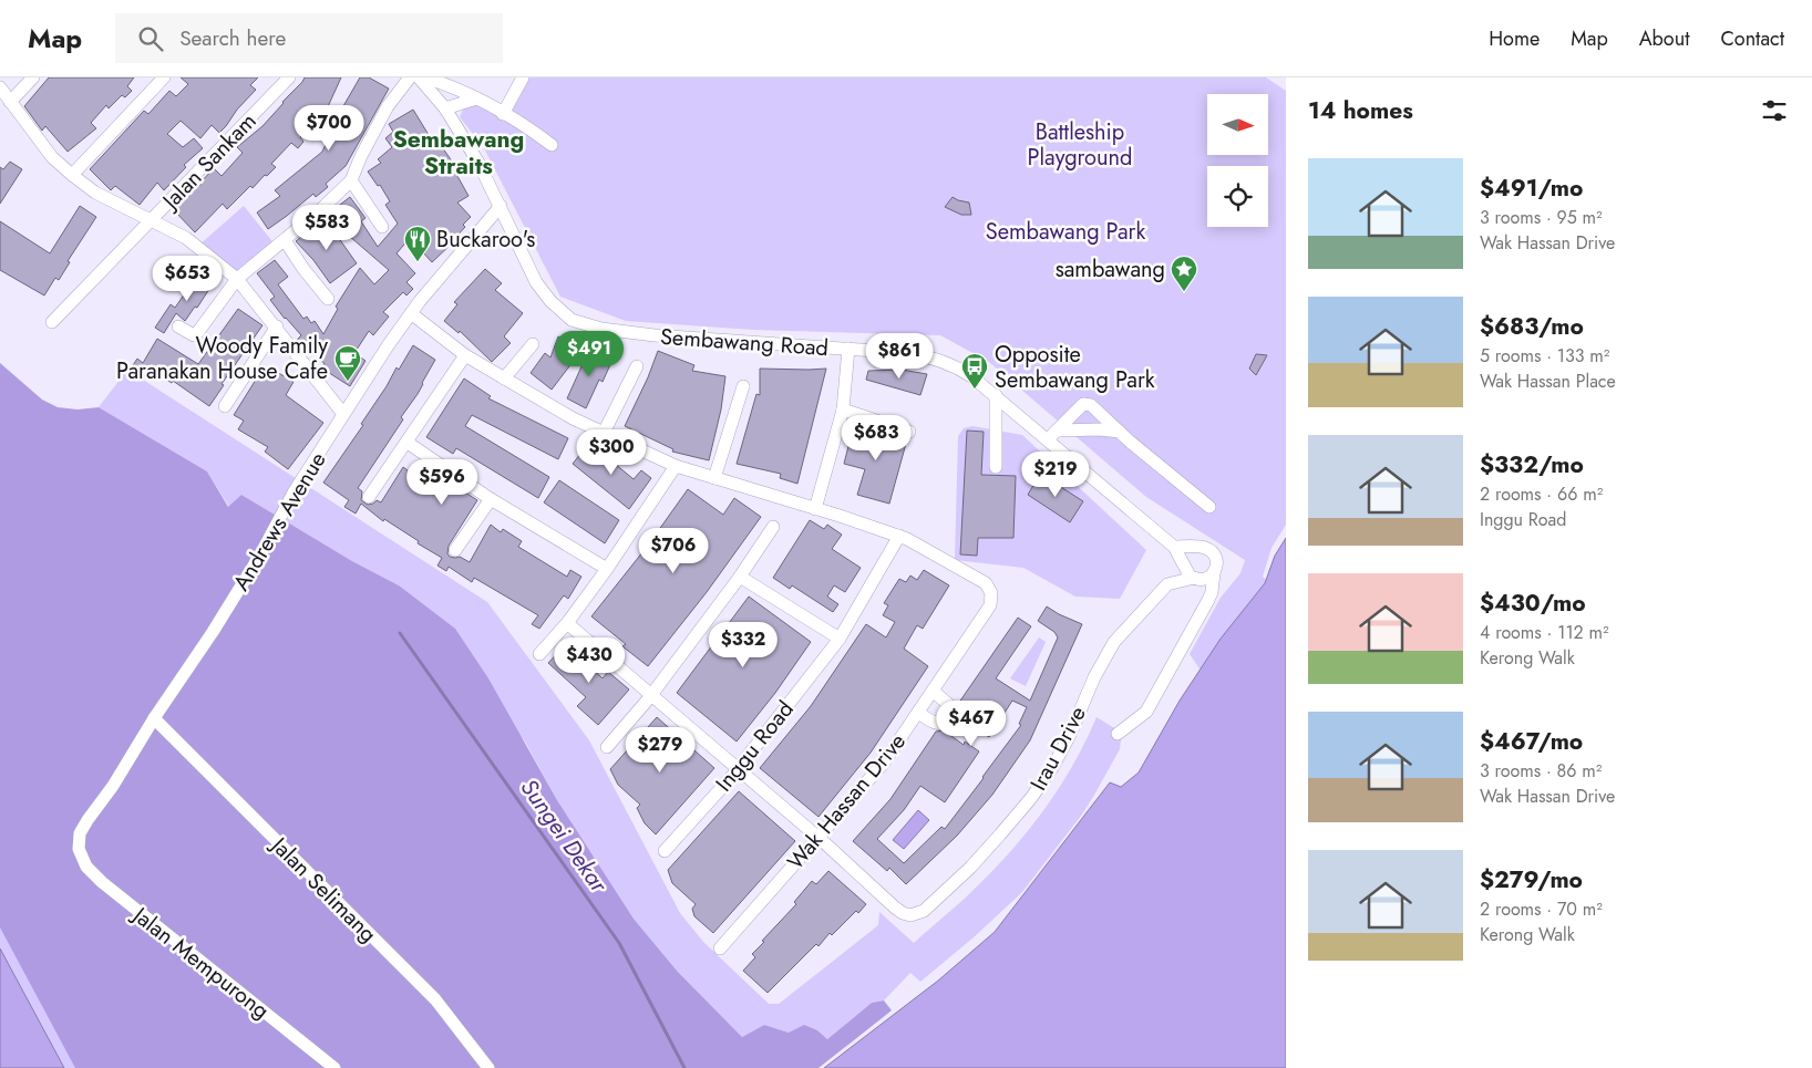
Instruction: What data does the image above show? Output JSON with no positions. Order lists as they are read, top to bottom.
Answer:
{
  "streets": {
    "street": [
      "Jalan Sankam",
      "Sembawang Road",
      "Andrews Avenue",
      "Inggu Road",
      "Irau Drive",
      "Wak Hassan Drive",
      "Jalan Selimang",
      "Jalan Mempurong"
    ]
  },
  "crossings": [
    ["Sembawang Road", "Andrews Avenue"],
    ["Sembawang Road", "Irau Drive"],
    ["Andrews Avenue", "Wak Hassan Drive"],
    ["Andrews Avenue", "Jalan Selimang"],
    ["Andrews Avenue", "Jalan Mempurong"],
    ["Inggu Road", "Wak Hassan Drive"],
    ["Irau Drive", "Wak Hassan Drive"]
  ],
  "districts": ["Sembawang Straits"],
  "water": ["Sungei Dekar"],
  "parks": ["Battleship Playground", "Sembawang Park"],
  "places": {
    "restaurant": ["Buckaroo's"],
    "place": ["sambawang"],
    "cafe": ["Woody Family Paranakan House Cafe"],
    "bus stop": ["Opposite Sembawang Park"]
  },
  "north": "right",
  "page": {
    "header": "Map",
    "search": "Search here",
    "nav": [
      "Home",
      "Map",
      "About",
      "Contact"
    ],
    "heading": "14 homes",
    "price": [
      "$700",
      "$583",
      "$653",
      "$491",
      "$861",
      "$683",
      "$300",
      "$219",
      "$596",
      "$706",
      "$332",
      "$430",
      "$467",
      "$279"
    ],
    "list": [
      {
        "name": "$491/mo",
        "note": "3 rooms · 95 m² · Wak Hassan Drive"
      },
      {
        "name": "$683/mo",
        "note": "5 rooms · 133 m² · Wak Hassan Place"
      },
      {
        "name": "$332/mo",
        "note": "2 rooms · 66 m² · Inggu Road"
      },
      {
        "name": "$430/mo",
        "note": "4 rooms · 112 m² · Kerong Walk"
      },
      {
        "name": "$467/mo",
        "note": "3 rooms · 86 m² · Wak Hassan Drive"
      },
      {
        "name": "$279/mo",
        "note": "2 rooms · 70 m² · Kerong Walk"
      }
    ]
  }
}
